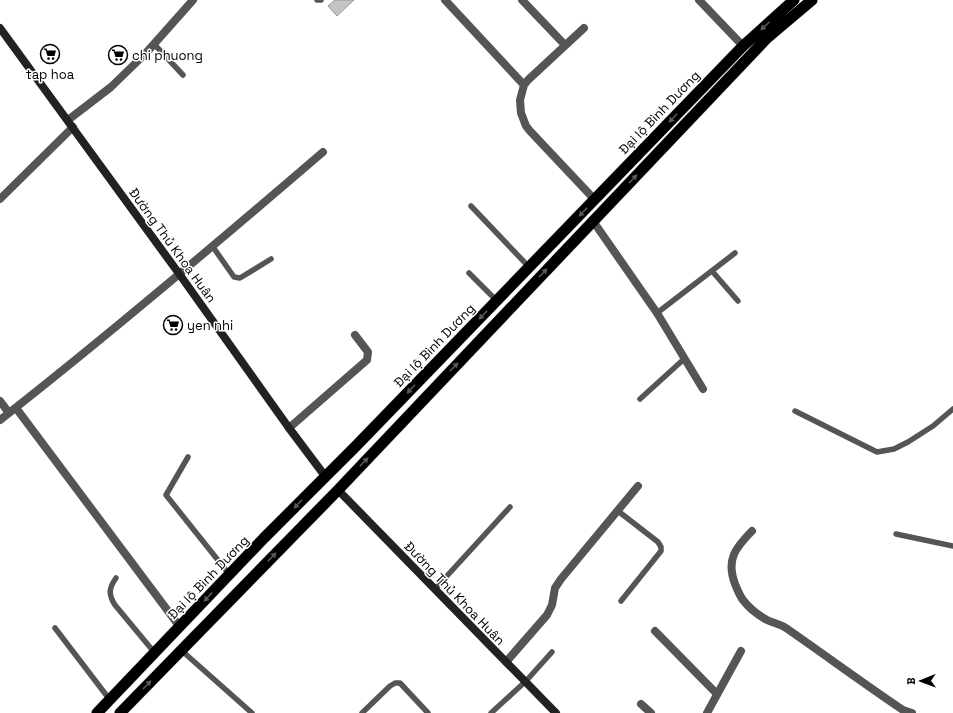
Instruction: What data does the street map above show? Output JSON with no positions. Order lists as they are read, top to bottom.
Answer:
{
  "streets": {
    "highway": ["Đại lộ Bình Dương"],
    "main road": ["Đường Thủ Khoa Huân"]
  },
  "crossings": [
    ["Đại lộ Bình Dương", "Đường Thủ Khoa Huân"]
  ],
  "places": {
    "supermarket": ["tap hoa", "chi phuong", "yen nhi"]
  },
  "north": "left"
}
